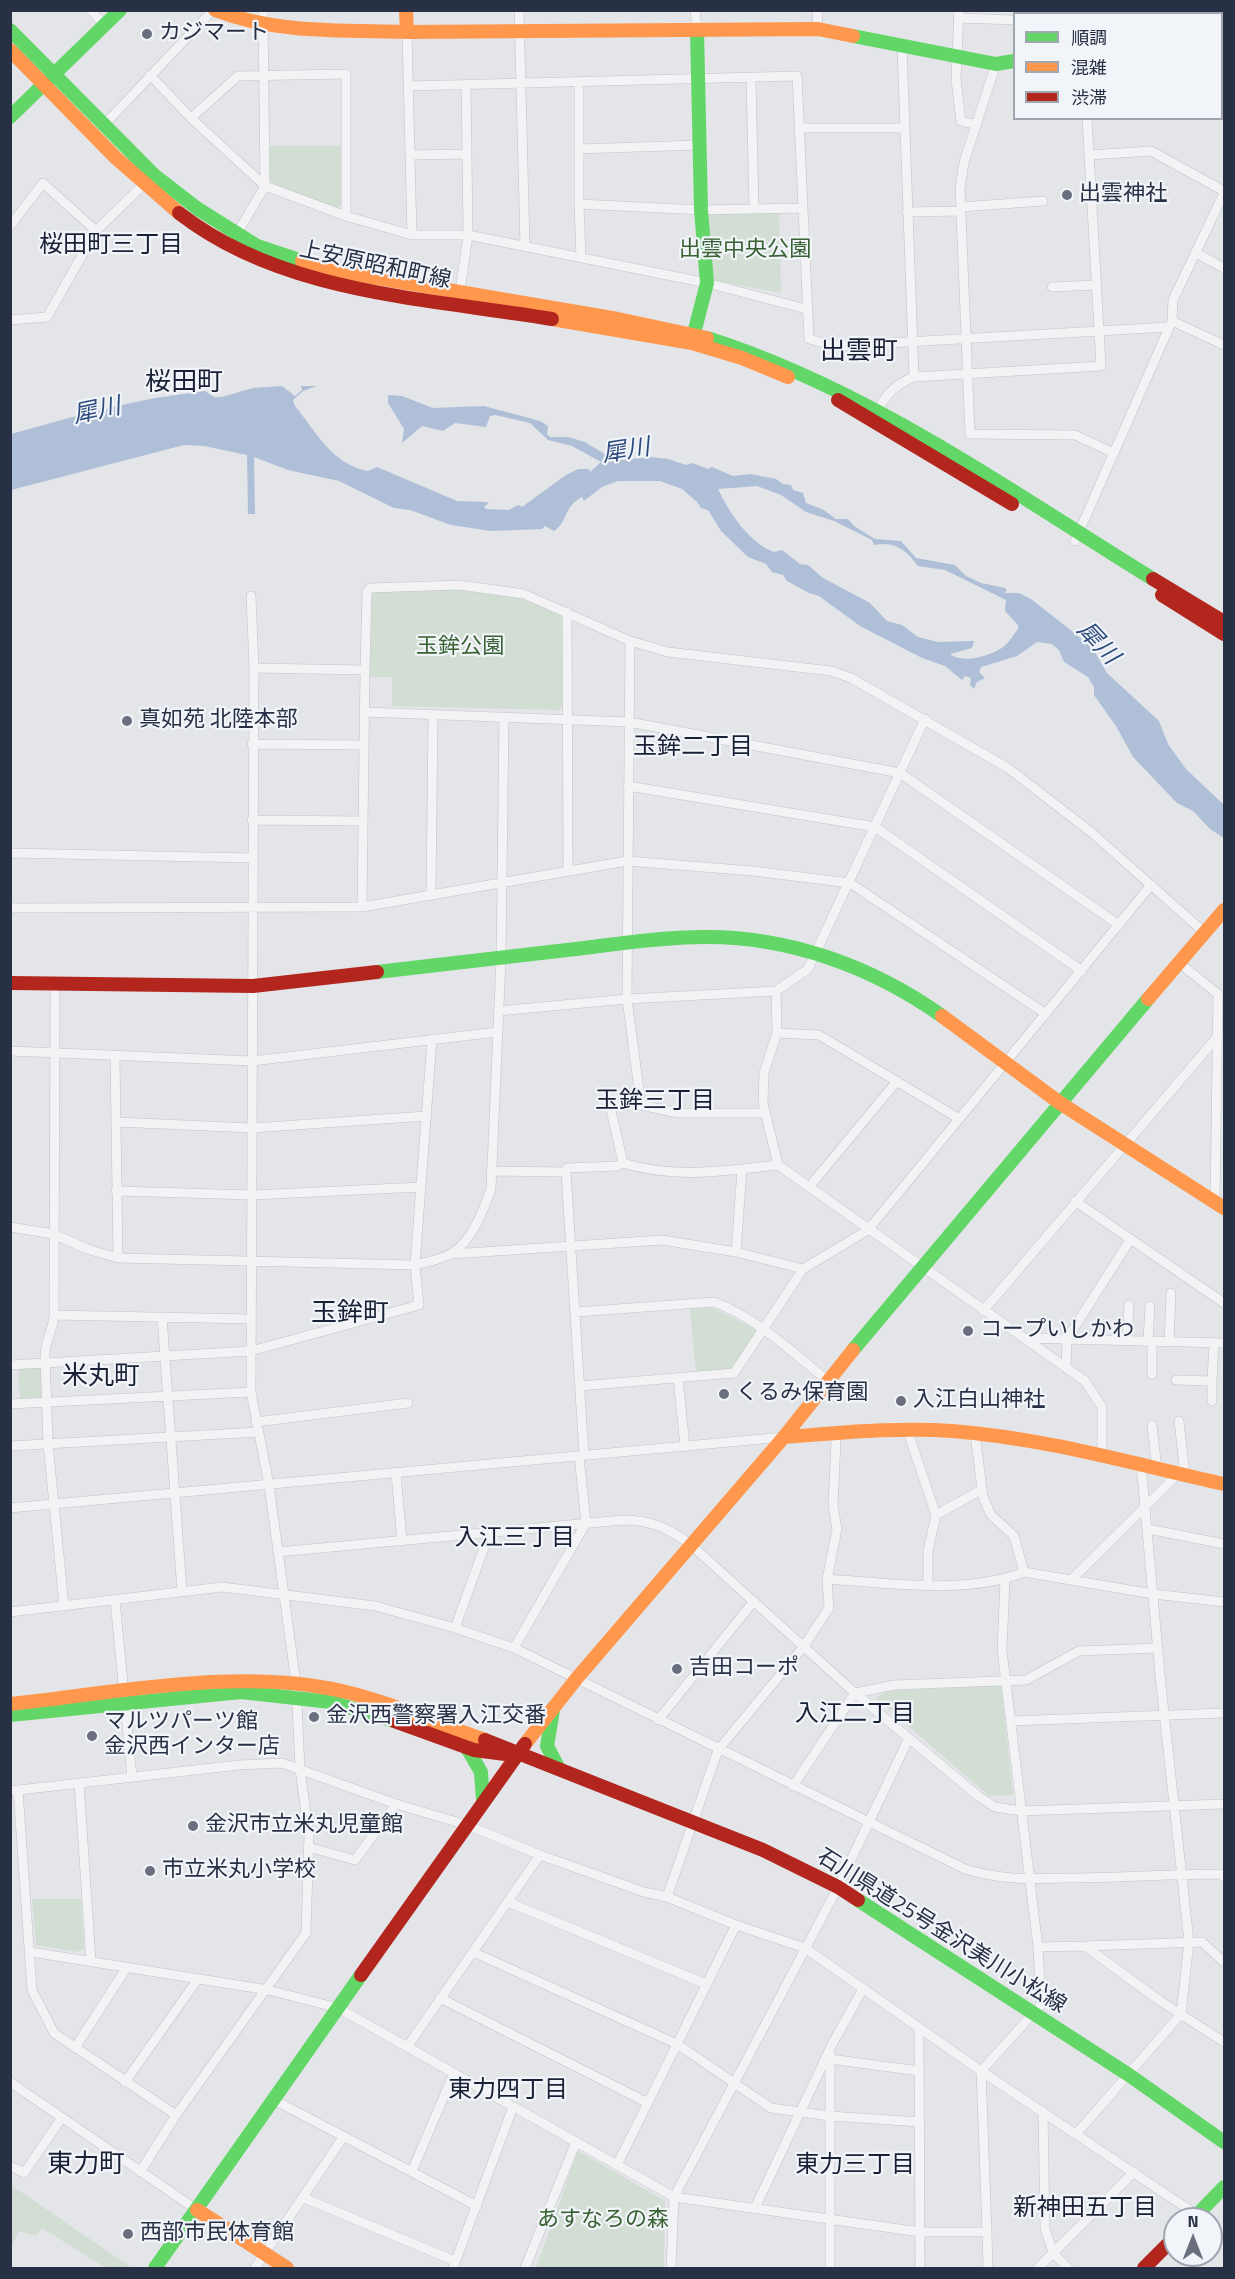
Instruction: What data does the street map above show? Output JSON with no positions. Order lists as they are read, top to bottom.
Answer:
{
  "streets": {
    "street": ["上安原昭和町線", "石川県道25号金沢美川小松線"]
  },
  "districts": [
    "桜田町三丁目",
    "出雲町",
    "桜田町",
    "玉鉾二丁目",
    "玉鉾三丁目",
    "玉鉾町",
    "米丸町",
    "入江三丁目",
    "入江二丁目",
    "東力四丁目",
    "東力町",
    "東力三丁目",
    "新神田五丁目"
  ],
  "water": ["犀川"],
  "parks": ["出雲中央公園", "玉鉾公園", "あすなろの森"],
  "places": [
    "カジマート",
    "出雲神社",
    "真如苑 北陸本部",
    "コープいしかわ",
    "くるみ保育園",
    "入江白山神社",
    "吉田コーポ",
    "金沢西警察署入江交番",
    "マルツパーツ館 金沢西インター店",
    "金沢市立米丸児童館",
    "市立米丸小学校",
    "西部市民体育館"
  ],
  "legend": ["順調", "混雑", "渋滞"],
  "north": "top"
}
